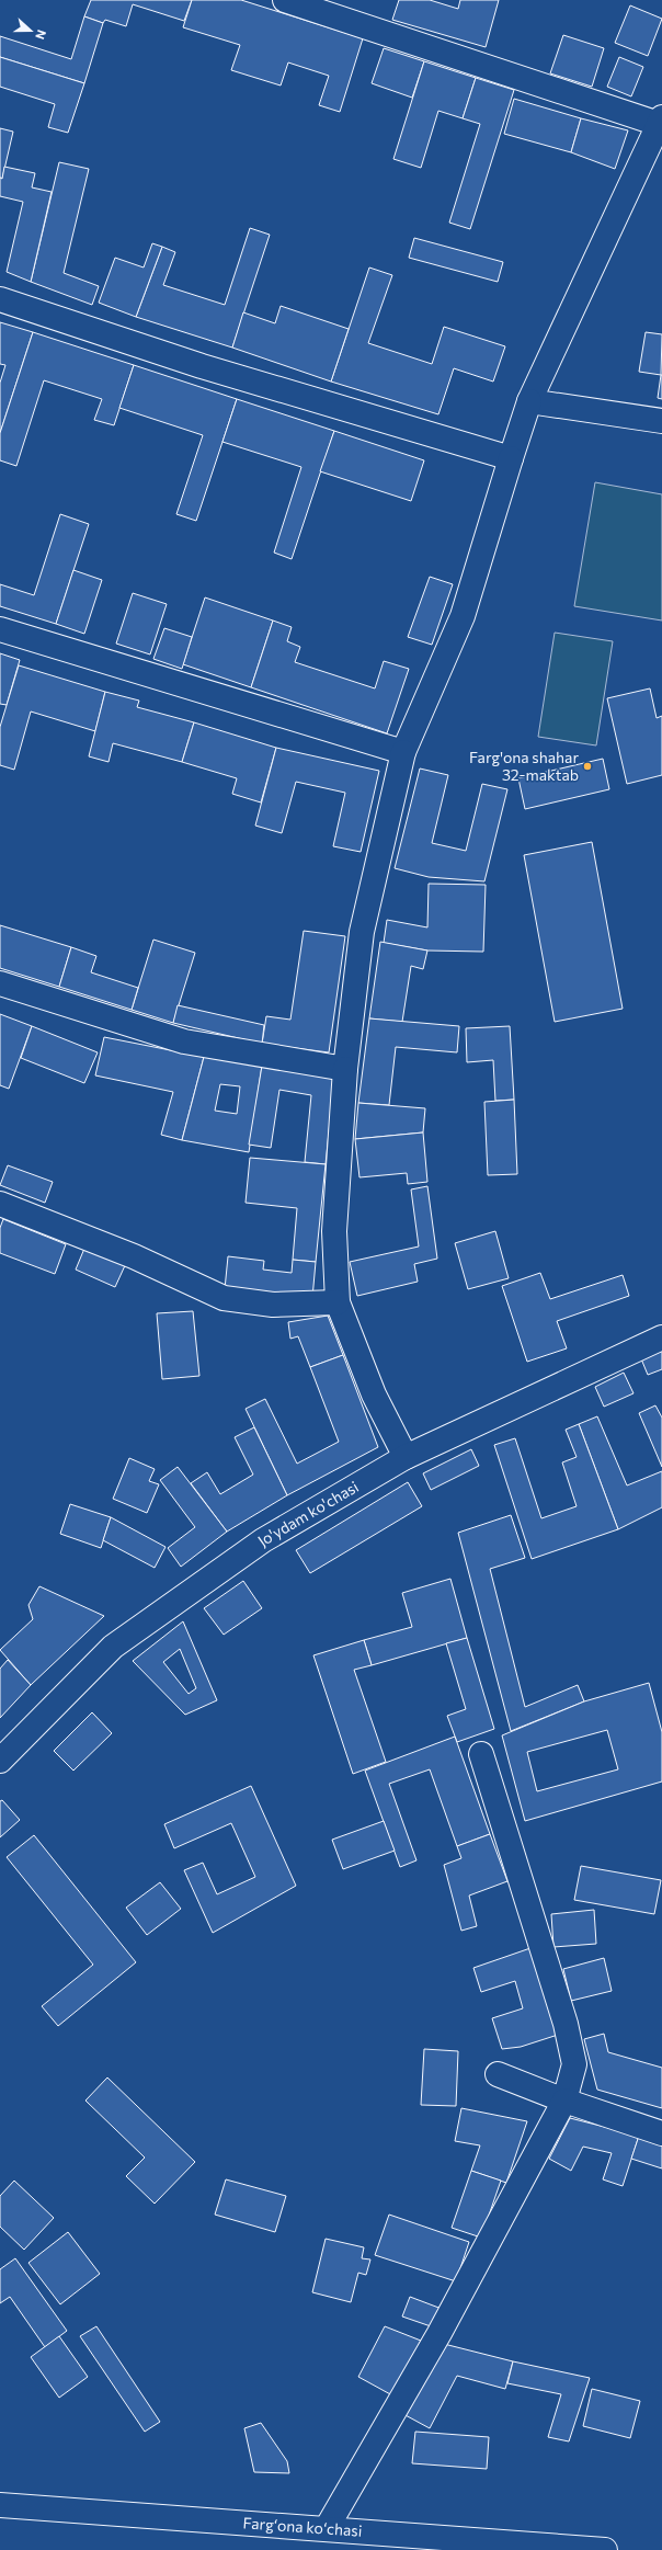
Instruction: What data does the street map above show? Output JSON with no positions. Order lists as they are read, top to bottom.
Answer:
{
  "streets": {
    "street": ["Jo'ydam ko'chasi", "Fargʻona koʻchasi"]
  },
  "places": ["Farg'ona shahar 32-maktab"],
  "north": "right"
}
